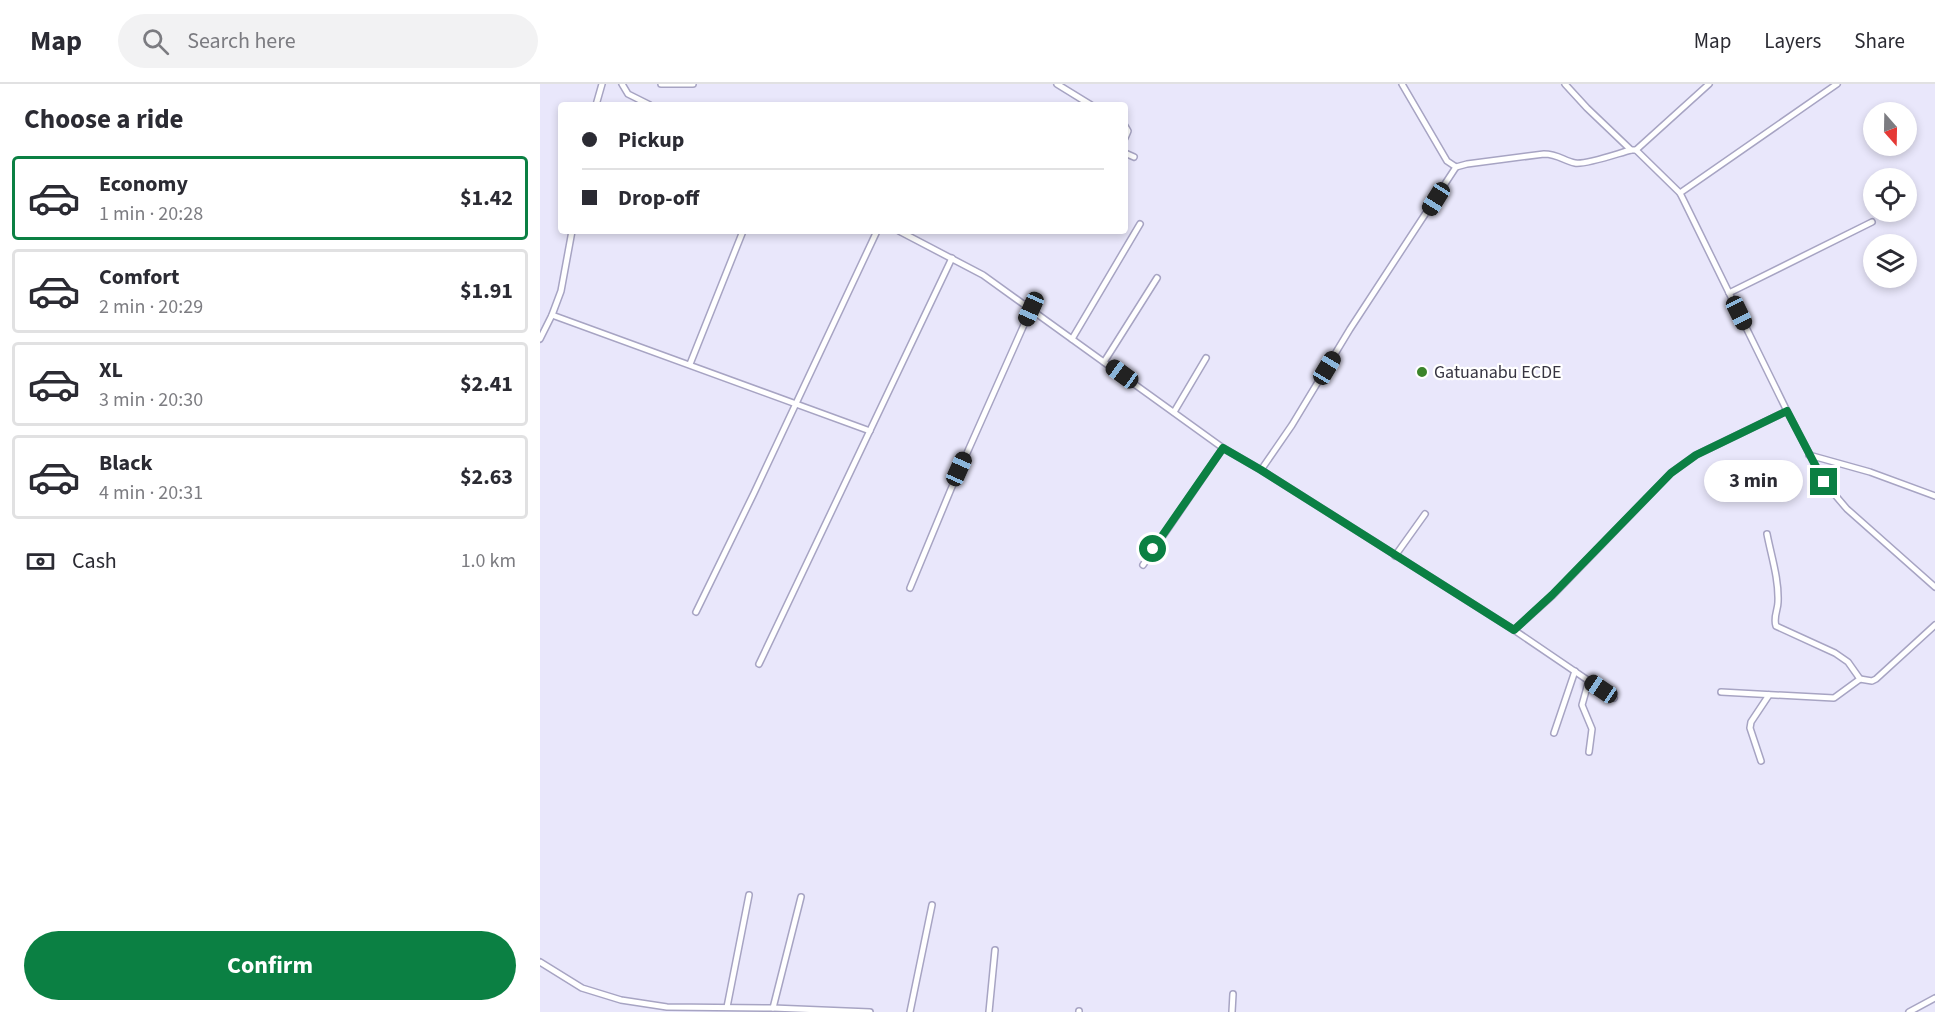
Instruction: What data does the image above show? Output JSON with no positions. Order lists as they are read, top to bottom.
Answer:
{
  "places": ["Gatuanabu ECDE"],
  "north": "bottom",
  "page": {
    "header": "Map",
    "search": "Search here",
    "nav": ["Map", "Layers", "Share"],
    "heading": "Choose a ride",
    "banner": ["Pickup", "Drop-off"],
    "list": [
      {
        "name": "Economy",
        "note": "1 min · 20:28",
        "value": "$1.42"
      },
      {
        "name": "Comfort",
        "note": "2 min · 20:29",
        "value": "$1.91"
      },
      {
        "name": "XL",
        "note": "3 min · 20:30",
        "value": "$2.41"
      },
      {
        "name": "Black",
        "note": "4 min · 20:31",
        "value": "$2.63"
      }
    ],
    "bubble": "3 min",
    "pay": ["Cash", "1.0 km"],
    "buttons": "Confirm"
  }
}
